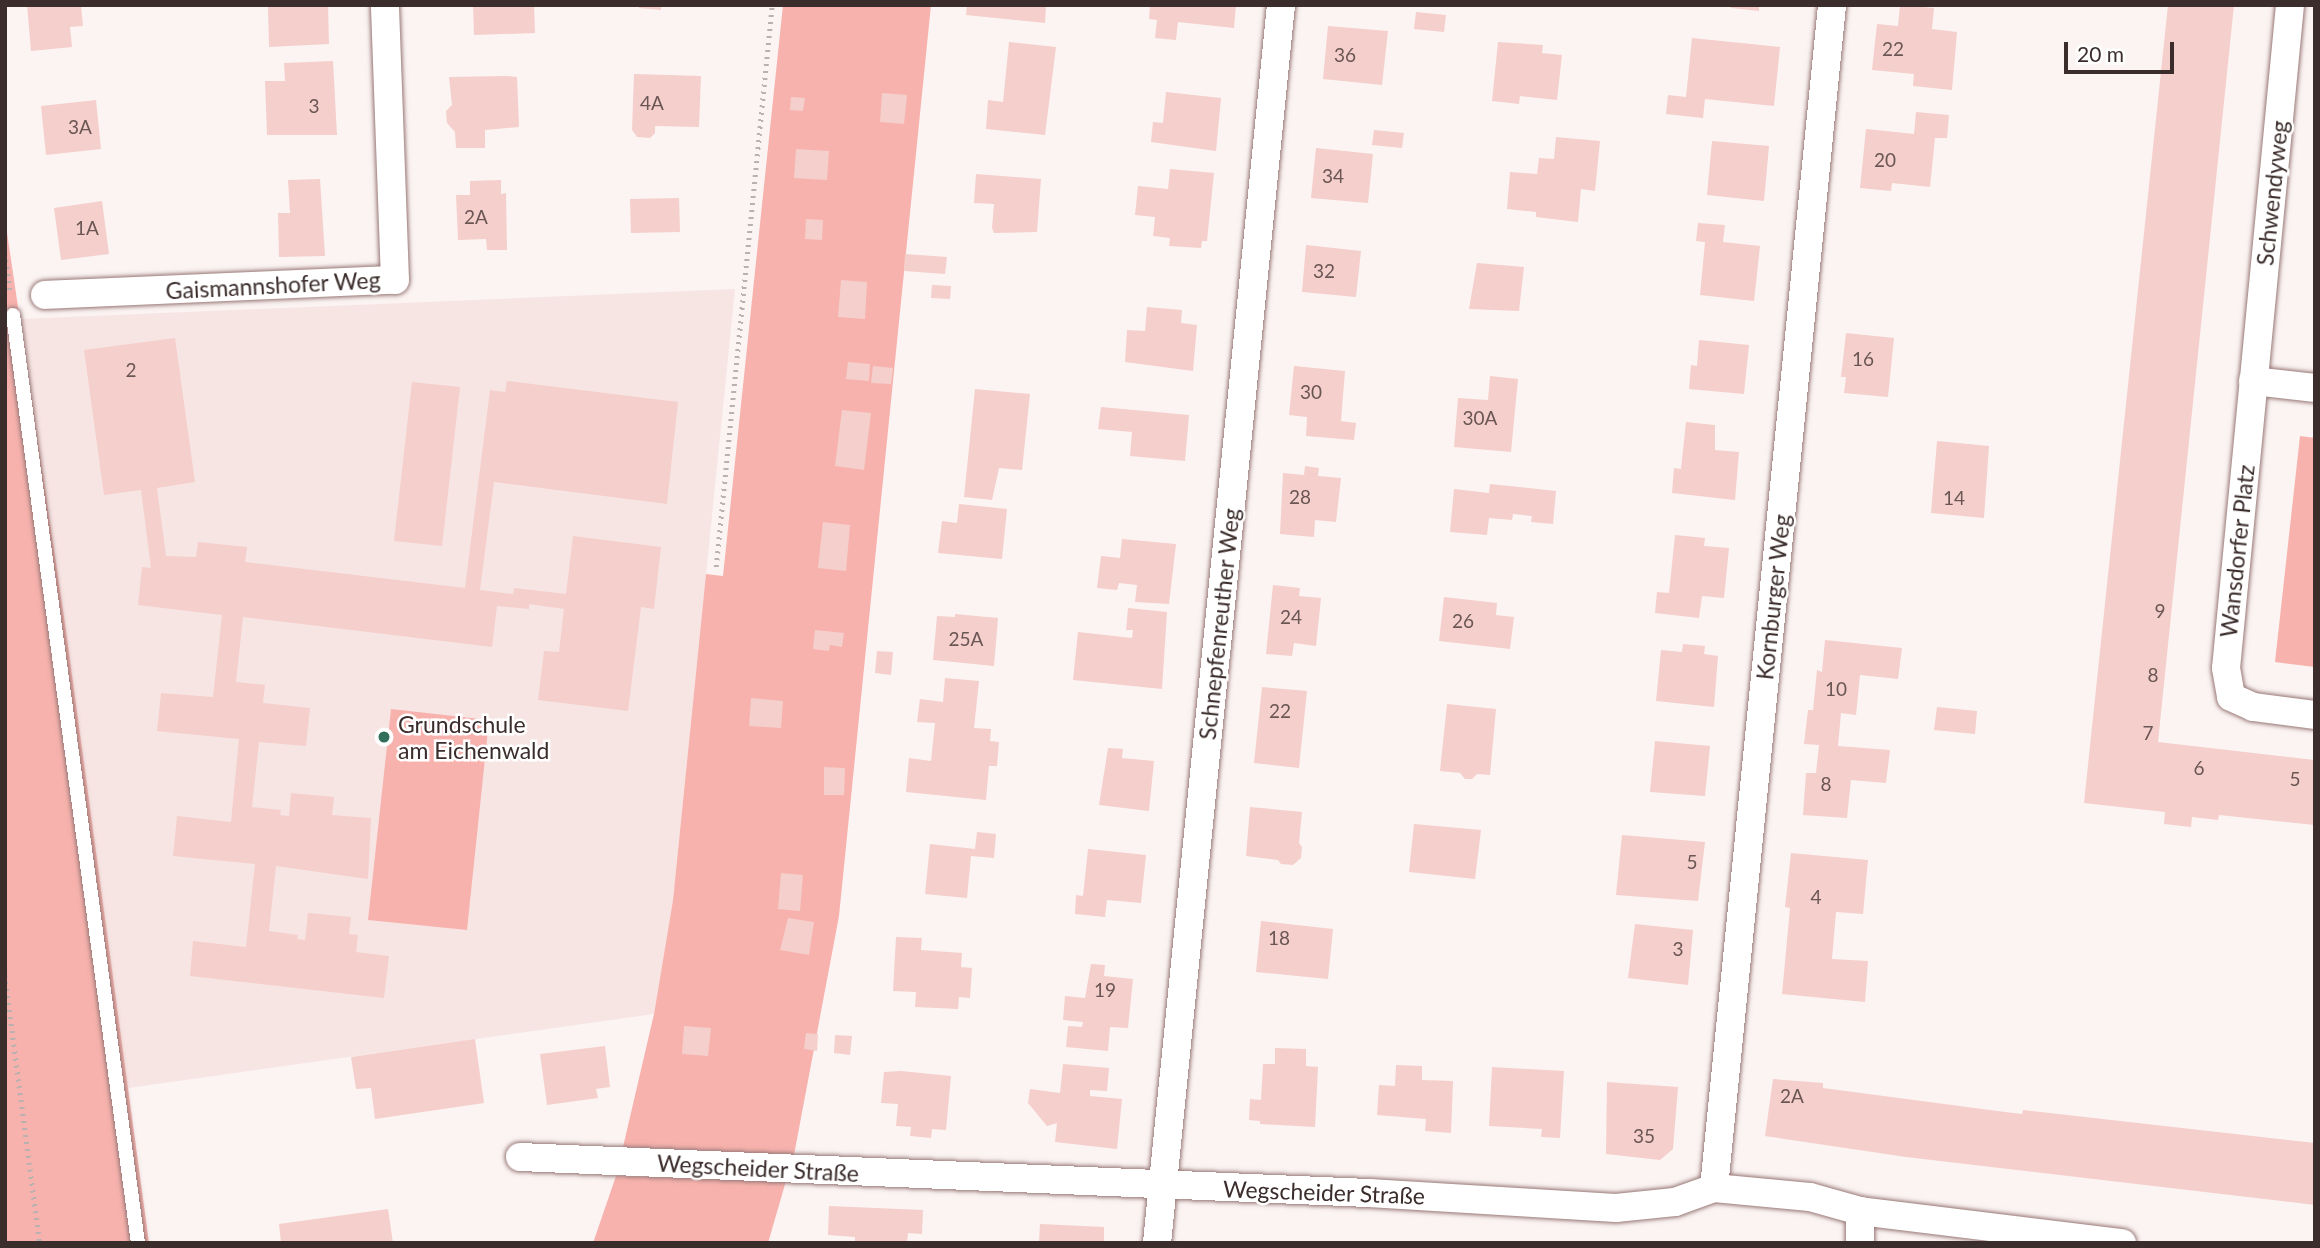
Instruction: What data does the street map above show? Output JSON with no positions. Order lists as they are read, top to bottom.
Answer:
{
  "streets": {
    "street": [
      "Schwendyweg",
      "Gaismannshofer Weg",
      "Wansdorfer Platz",
      "Kornburger Weg",
      "Schnepfenreuther Weg",
      "Wegscheider Straße"
    ]
  },
  "crossings": [
    ["Schwendyweg", "Wansdorfer Platz"],
    ["Kornburger Weg", "Wegscheider Straße"],
    ["Schnepfenreuther Weg", "Wegscheider Straße"]
  ],
  "places": ["Grundschule am Eichenwald"],
  "house_numbers": [
    "22",
    "36",
    "4A",
    "3",
    "3A",
    "20",
    "34",
    "2A",
    "1A",
    "32",
    "16",
    "2",
    "30",
    "30A",
    "28",
    "14",
    "9",
    "24",
    "26",
    "25A",
    "8",
    "10",
    "22",
    "7",
    "6",
    "5",
    "8",
    "5",
    "4",
    "18",
    "3",
    "19",
    "2A",
    "35"
  ],
  "scale_bar": "20 m"
}
